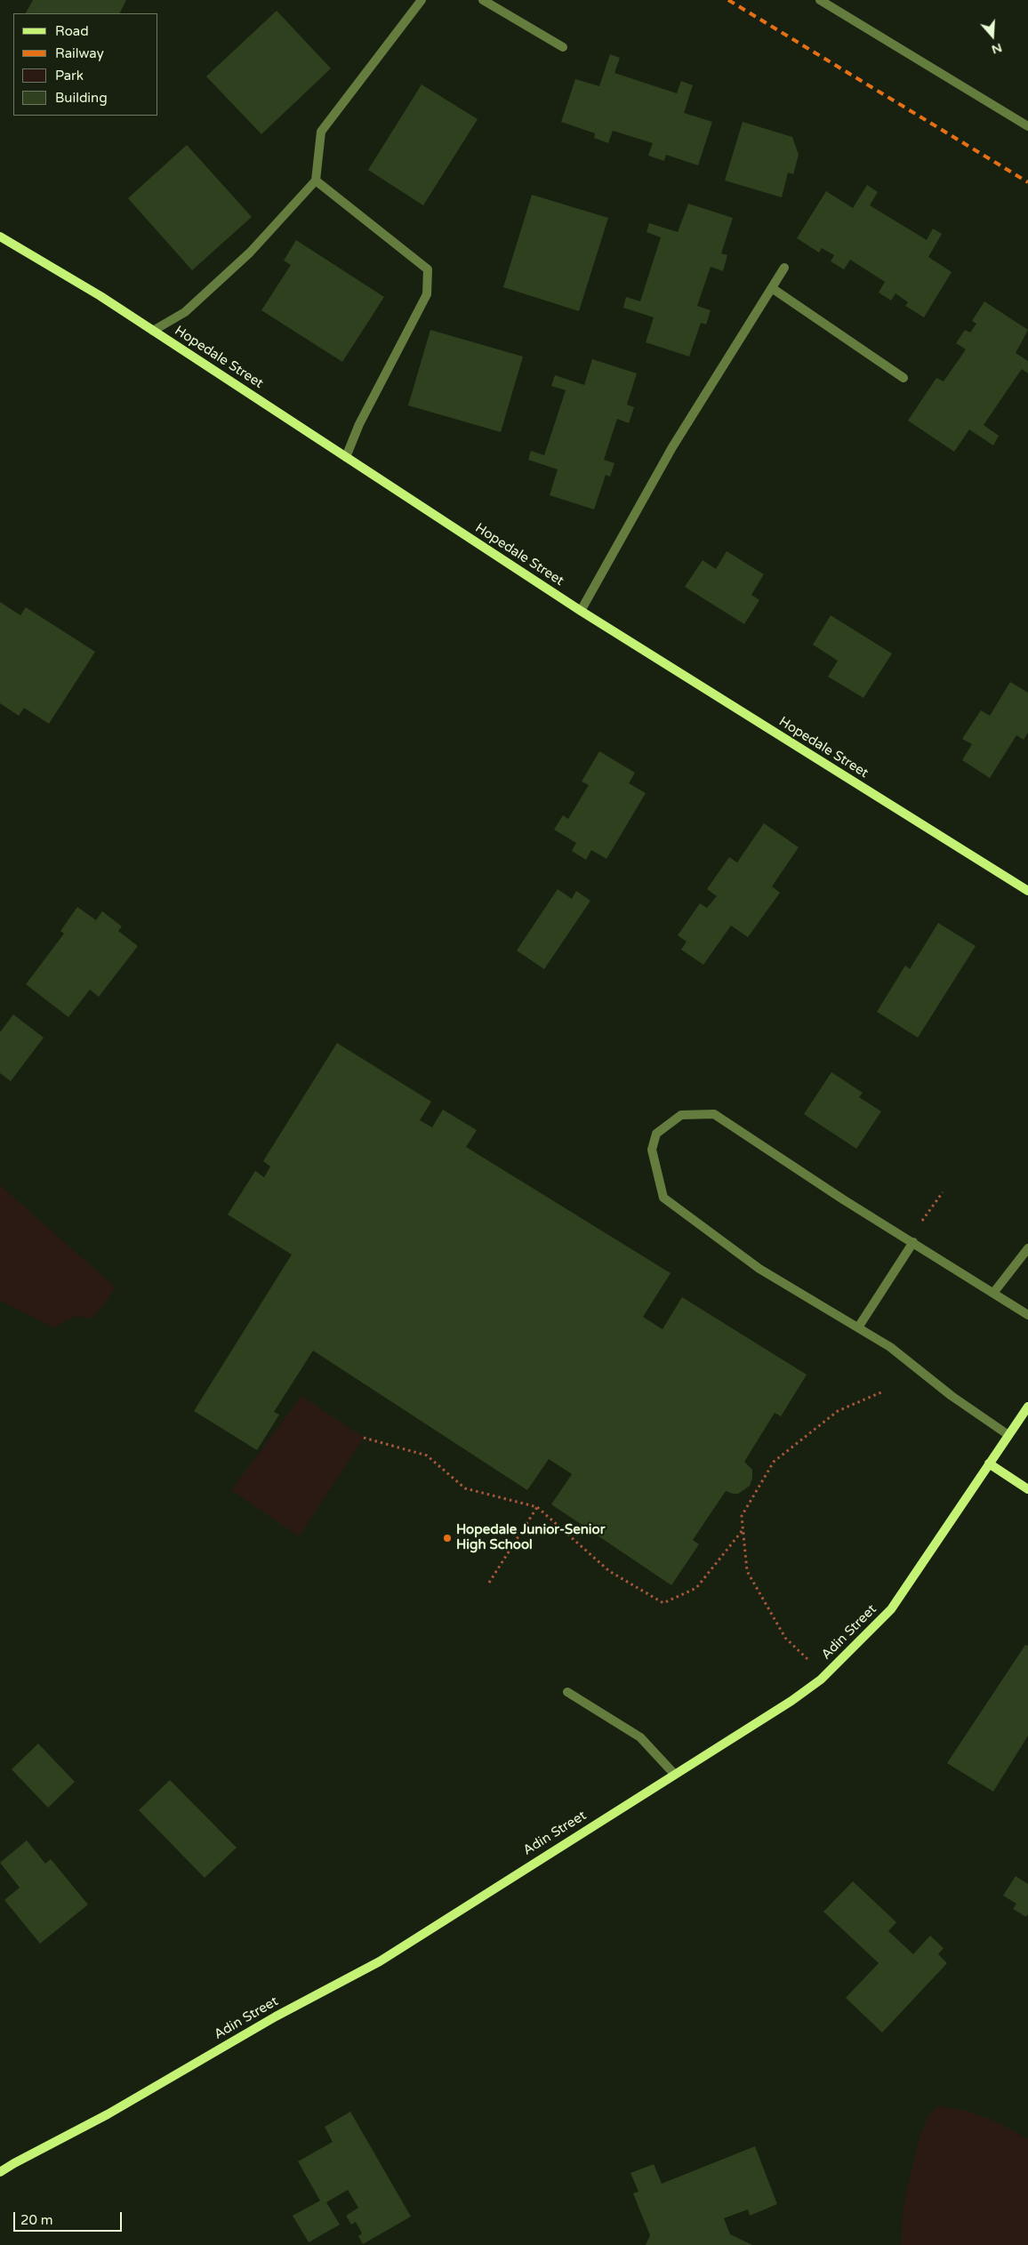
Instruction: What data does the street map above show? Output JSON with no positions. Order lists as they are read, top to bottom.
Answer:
{
  "streets": {
    "street": ["Hopedale Street", "Adin Street"]
  },
  "places": ["Hopedale Junior-Senior High School"],
  "legend": [
    "Road",
    "Railway",
    "Park",
    "Building"
  ],
  "scale_bar": "20 m",
  "north": "bottom"
}
